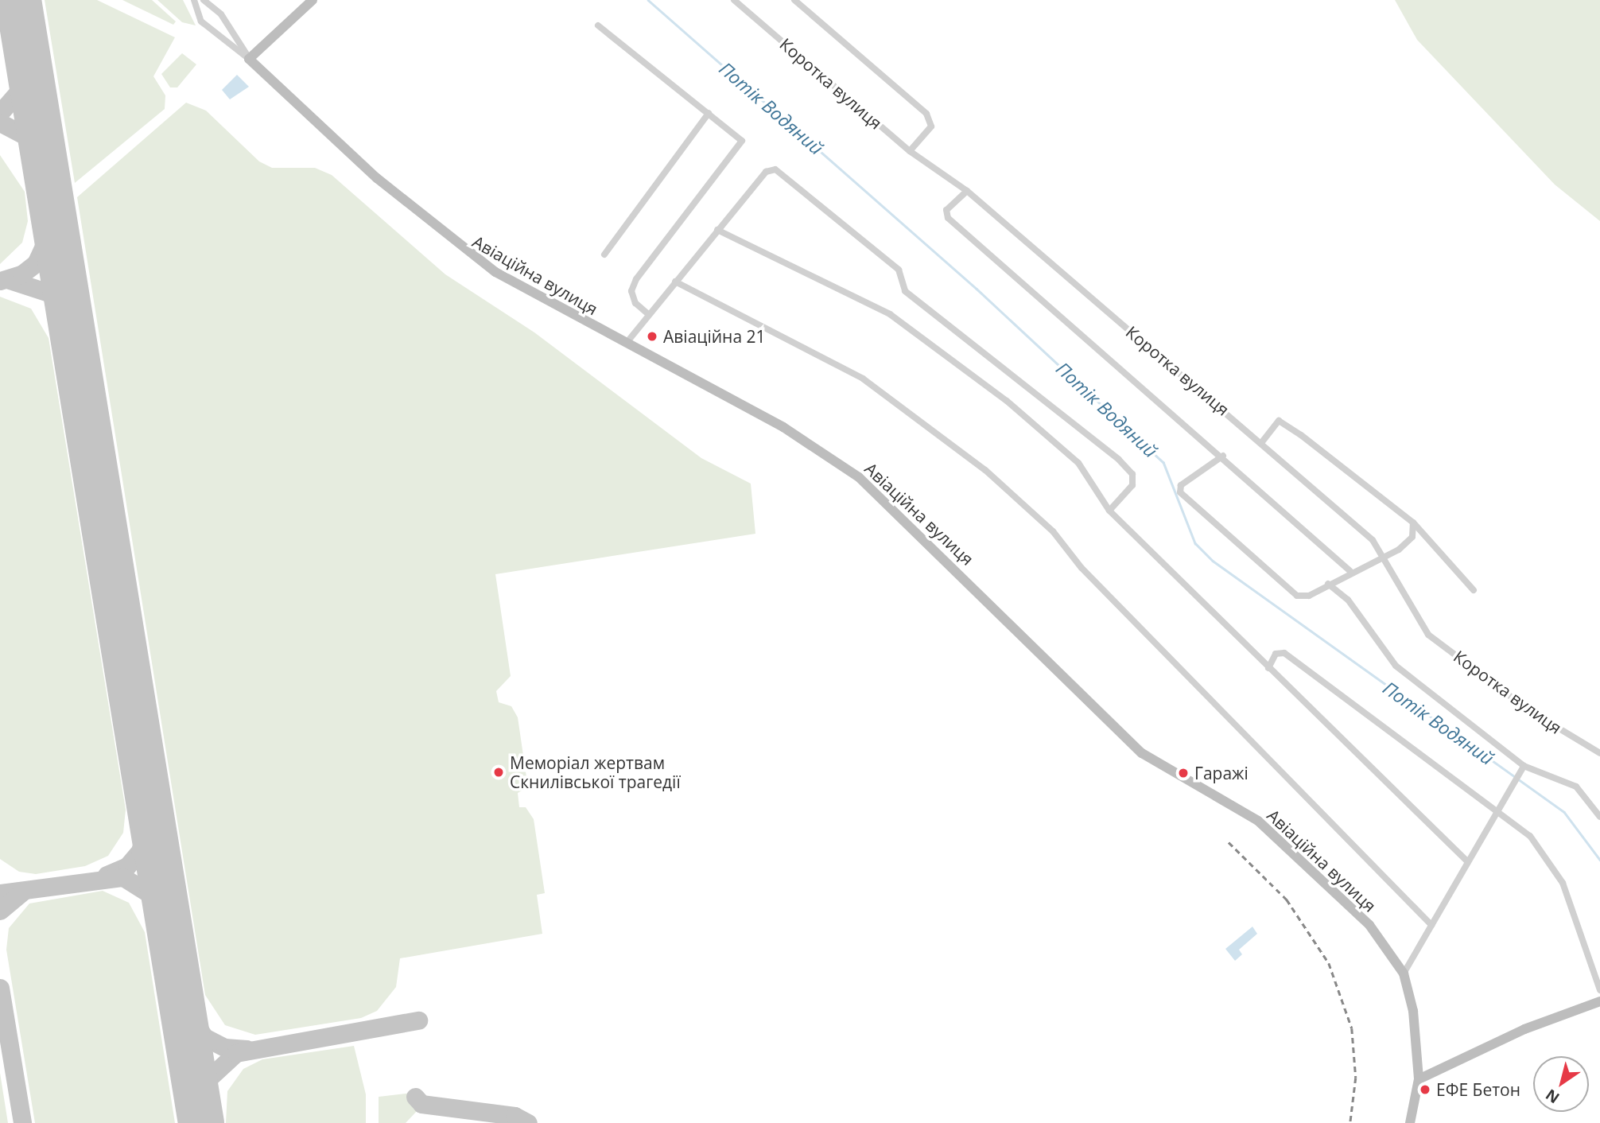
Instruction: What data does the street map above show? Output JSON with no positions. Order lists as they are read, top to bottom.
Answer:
{
  "streets": {
    "street": ["Коротка вулиця", "Авіаційна вулиця"]
  },
  "water": ["Потік Водяний"],
  "places": [
    "Авіаційна 21",
    "Меморіал жертвам Скнилівської трагедії",
    "Гаражі",
    "ЕФЕ Бетон"
  ],
  "north": "bottom left"
}
